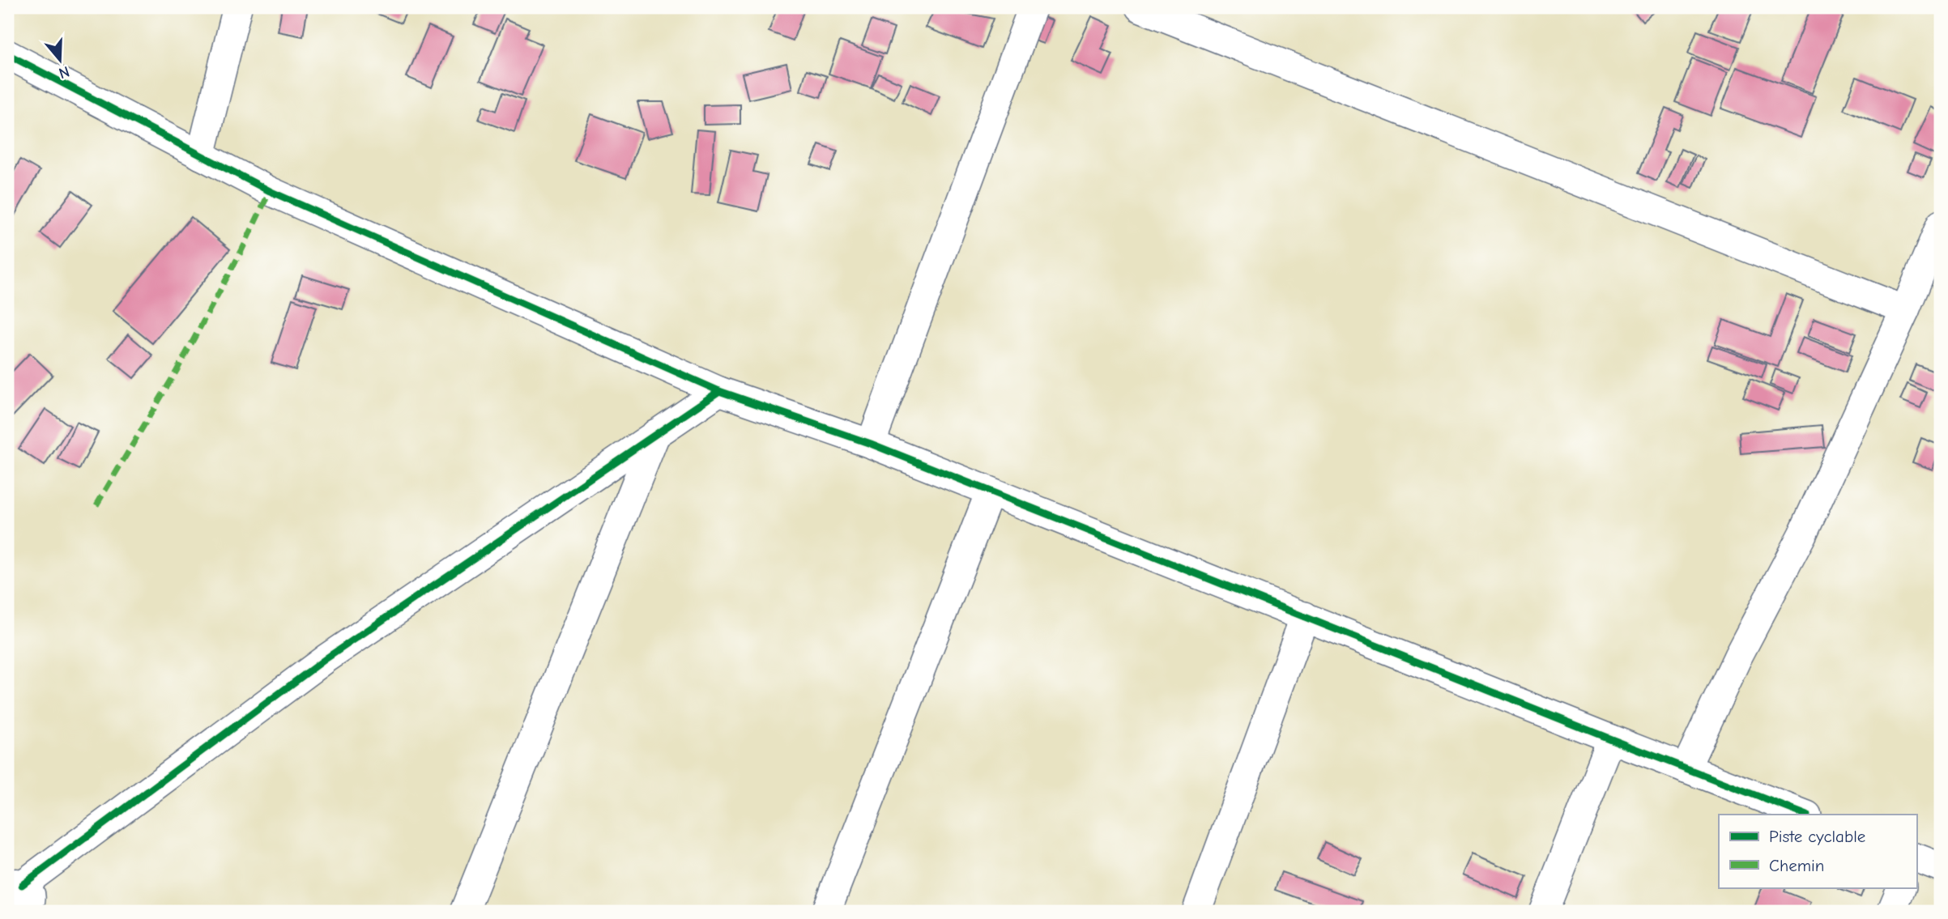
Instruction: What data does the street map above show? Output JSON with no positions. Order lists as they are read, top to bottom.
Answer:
{
  "legend": ["Piste cyclable", "Chemin"],
  "north": "bottom"
}
